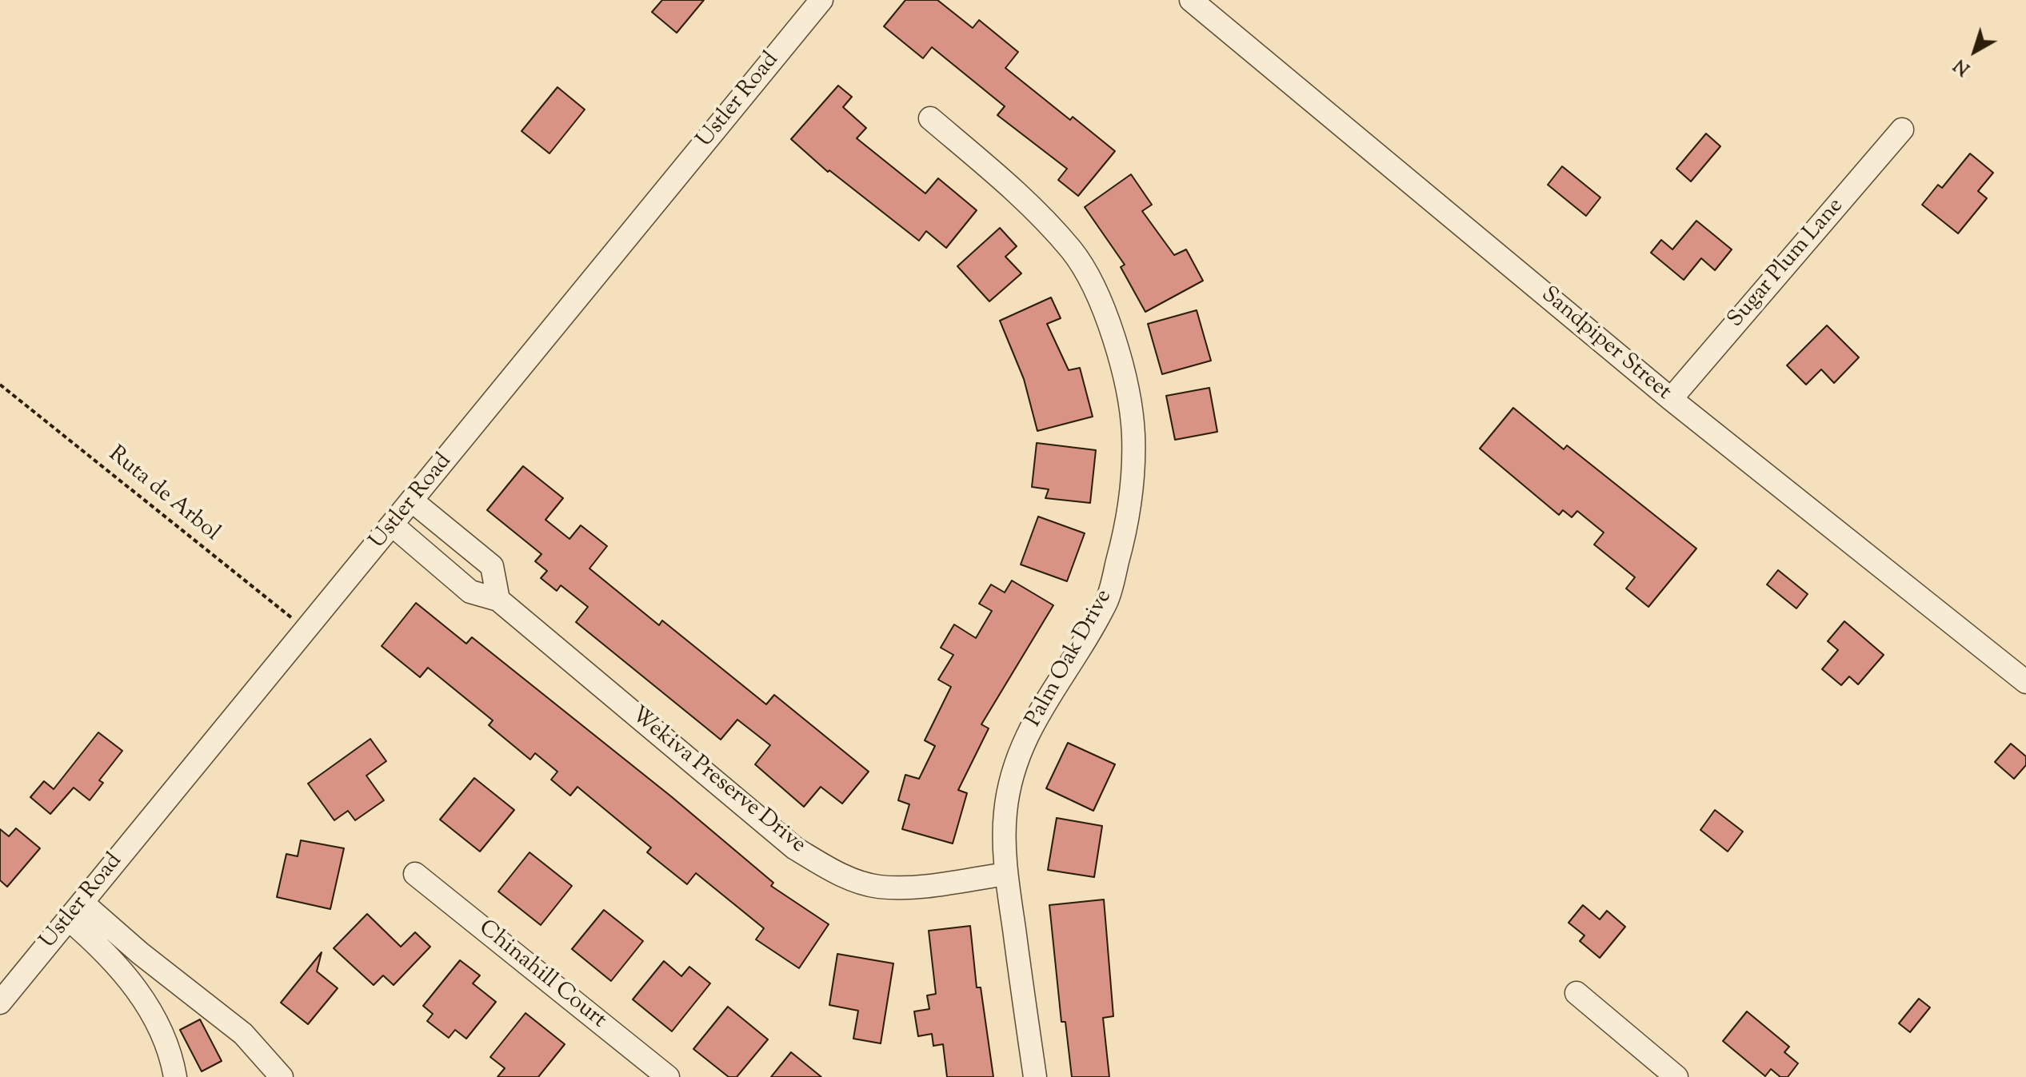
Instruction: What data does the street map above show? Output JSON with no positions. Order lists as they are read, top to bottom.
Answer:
{
  "streets": {
    "street": [
      "Ustler Road",
      "Sugar Plum Lane",
      "Sandpiper Street",
      "Palm Oak Drive",
      "Wekiva Preserve Drive",
      "Chinahill Court"
    ],
    "path": ["Ruta de Arbol"]
  },
  "crossings": [
    ["Ustler Road", "Ruta de Arbol"],
    ["Ustler Road", "Wekiva Preserve Drive"],
    ["Sugar Plum Lane", "Sandpiper Street"],
    ["Palm Oak Drive", "Wekiva Preserve Drive"]
  ],
  "north": "bottom left"
}
